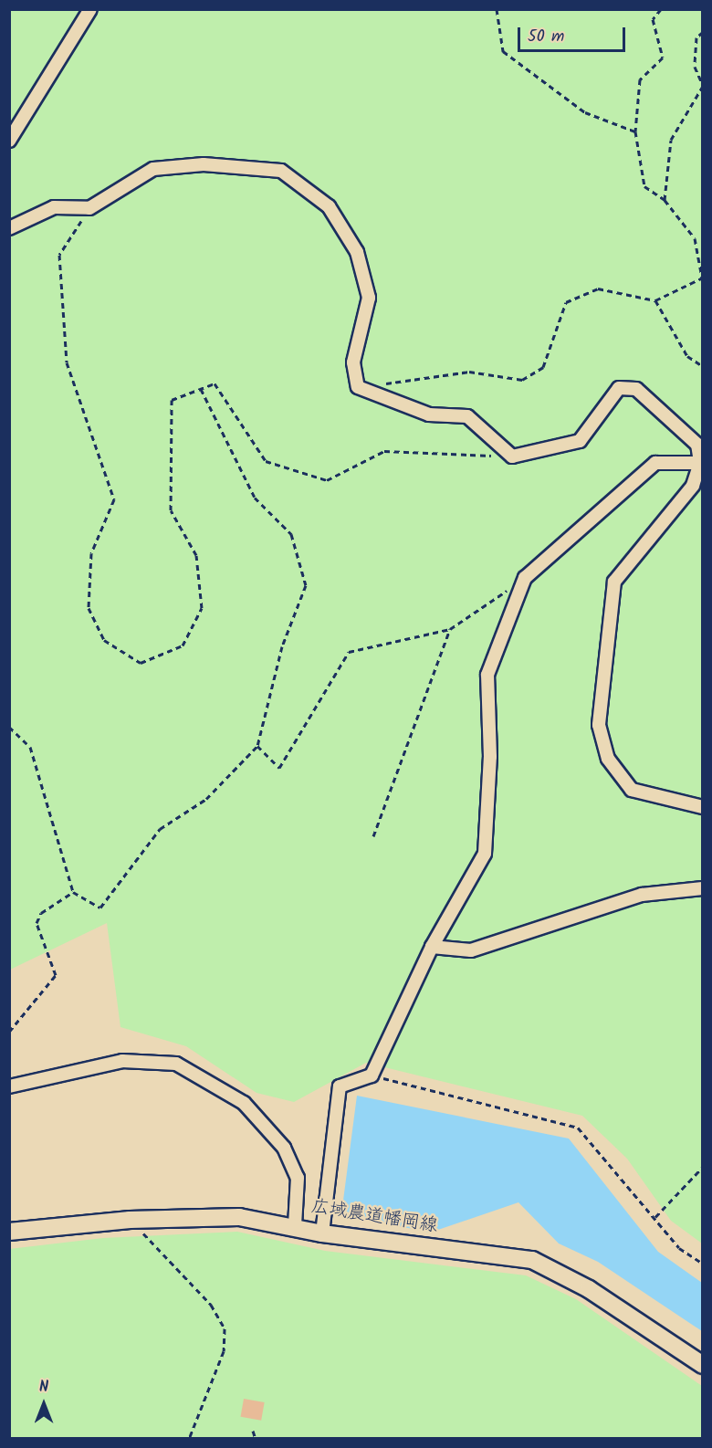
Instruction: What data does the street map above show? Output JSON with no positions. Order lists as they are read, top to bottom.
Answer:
{
  "streets": {
    "street": ["広域農道幡岡線"]
  },
  "scale_bar": "50 m",
  "north": "top"
}
